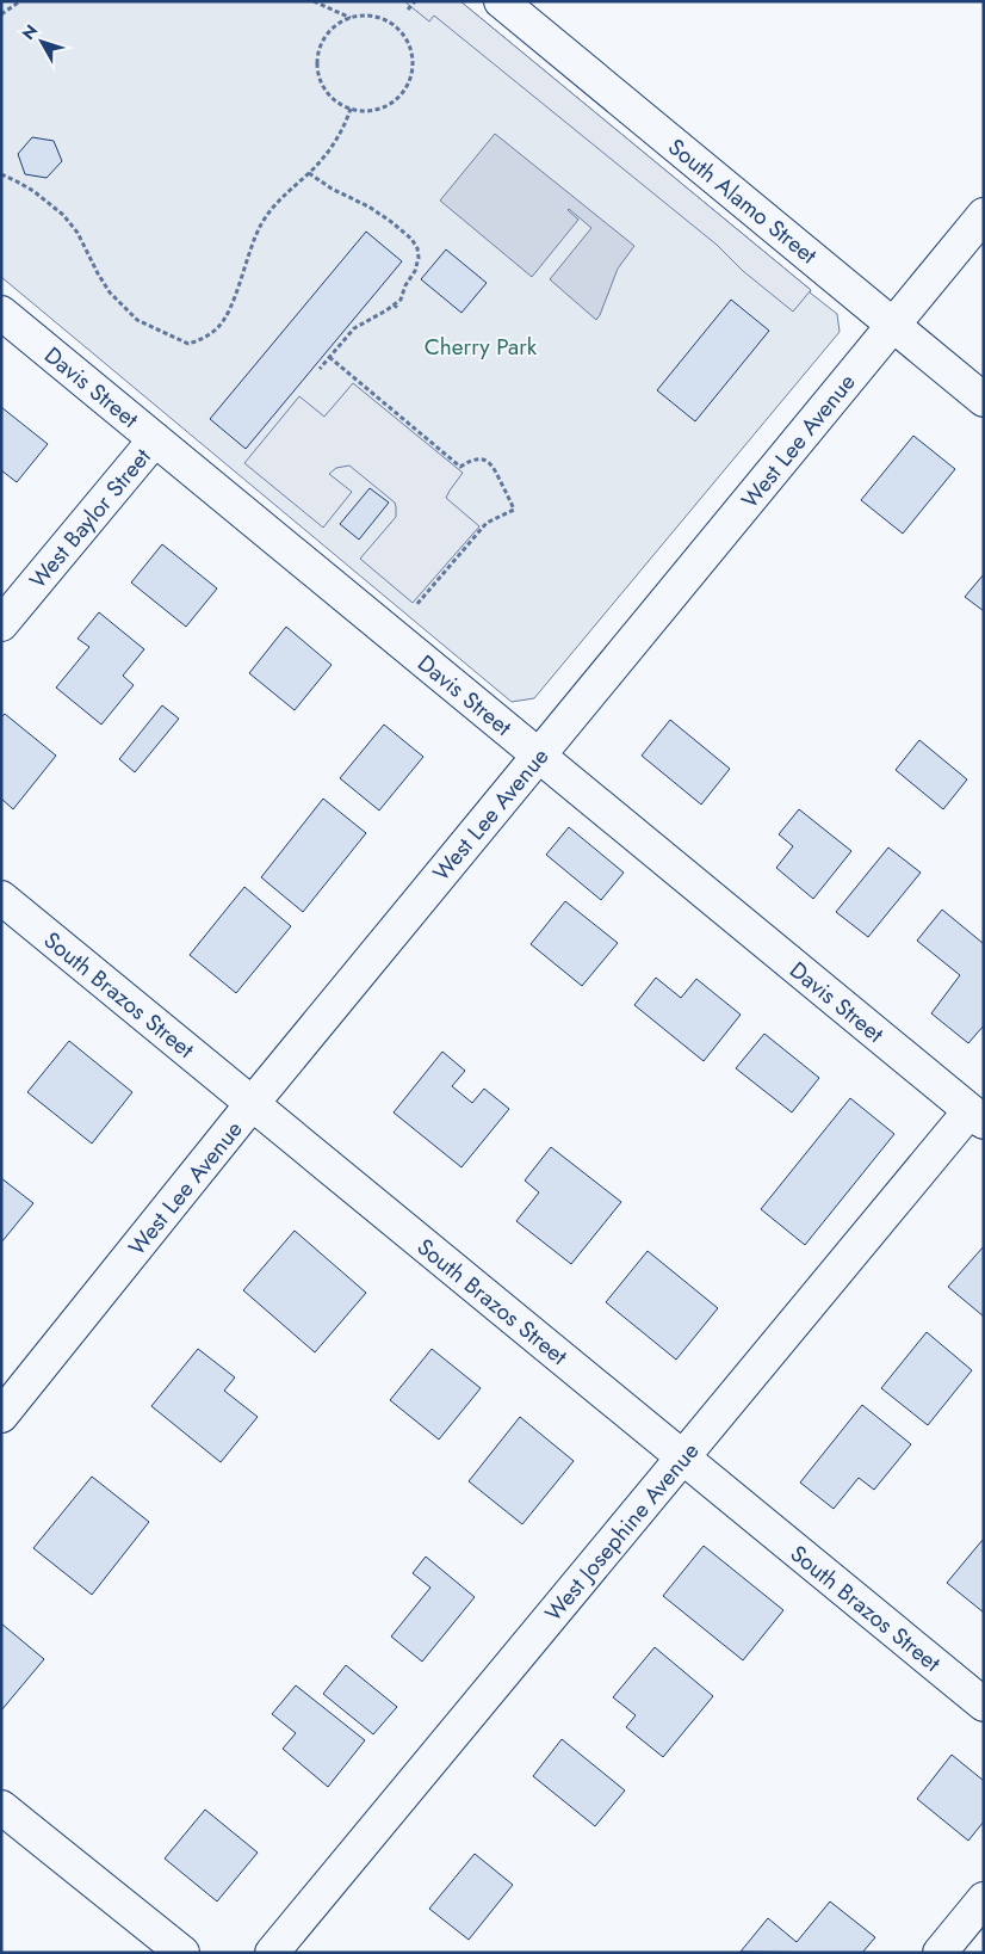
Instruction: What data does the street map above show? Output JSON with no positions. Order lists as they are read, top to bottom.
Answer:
{
  "streets": {
    "street": [
      "South Alamo Street",
      "Davis Street",
      "West Lee Avenue",
      "West Baylor Street",
      "South Brazos Street",
      "West Josephine Avenue"
    ]
  },
  "crossings": [
    ["South Alamo Street", "West Lee Avenue"],
    ["Davis Street", "West Lee Avenue"],
    ["Davis Street", "West Baylor Street"],
    ["Davis Street", "West Josephine Avenue"],
    ["West Lee Avenue", "South Brazos Street"],
    ["South Brazos Street", "West Josephine Avenue"]
  ],
  "parks": ["Cherry Park"],
  "north": "top left"
}
